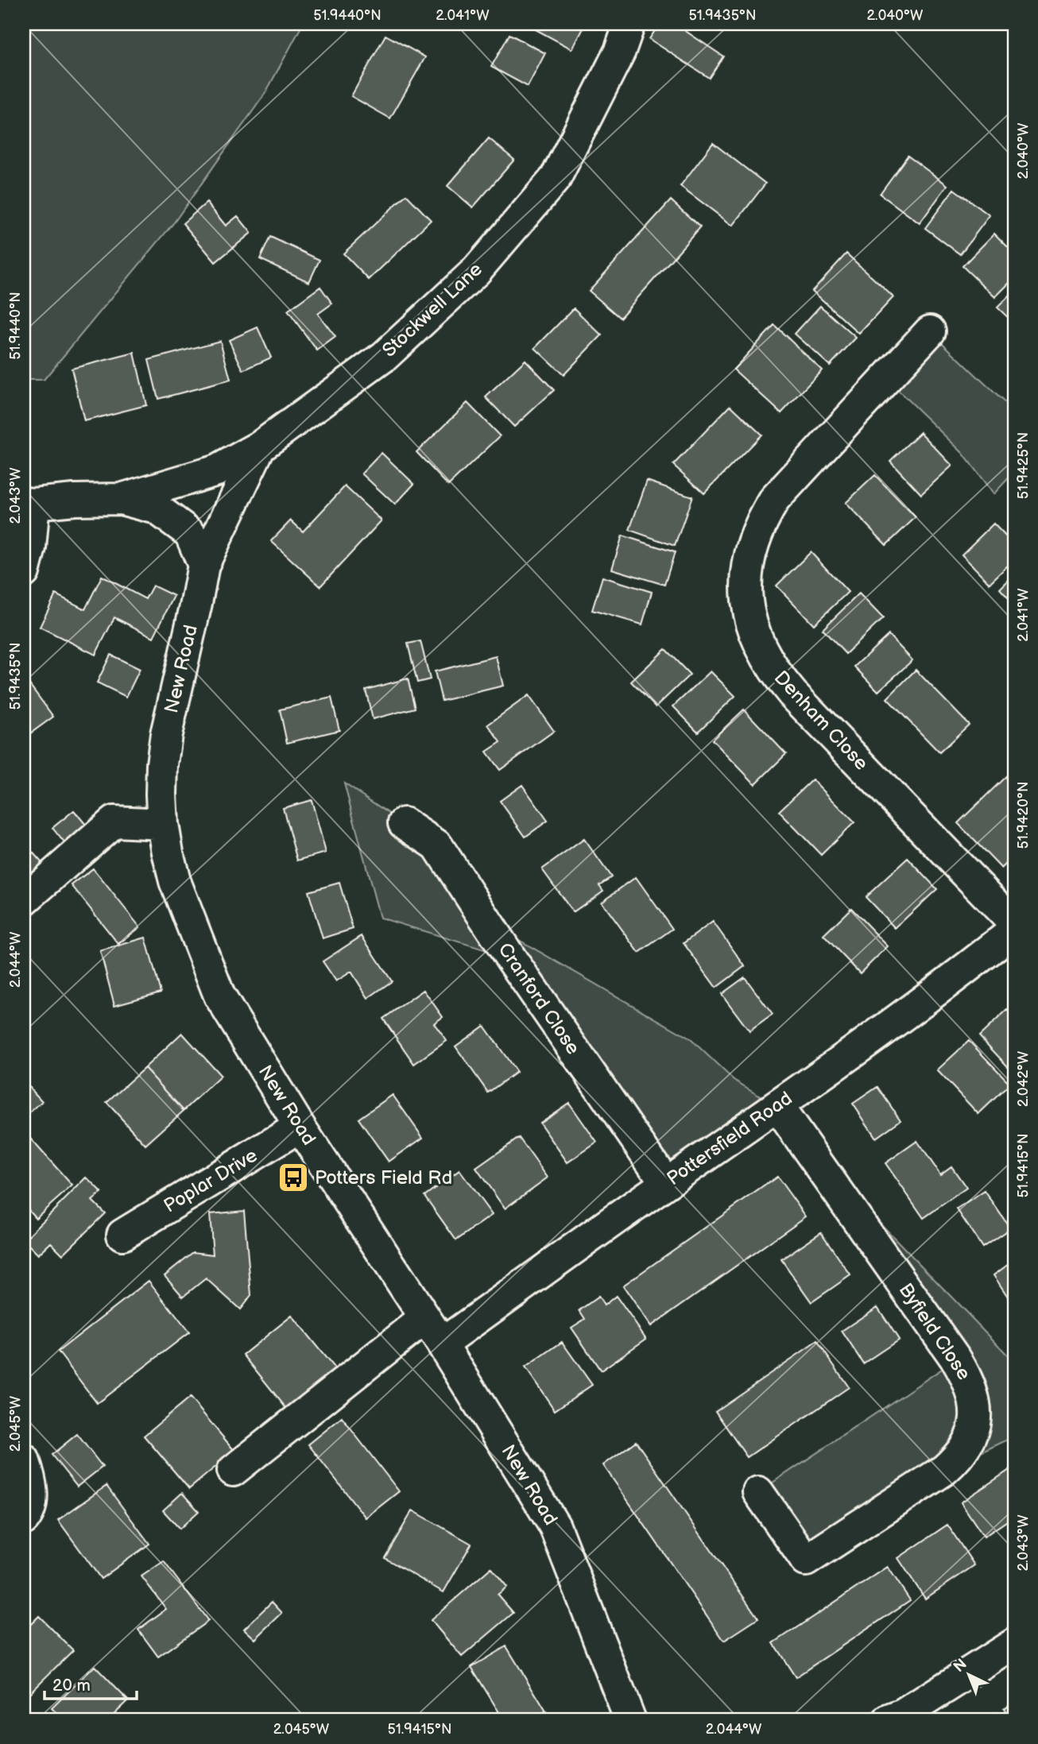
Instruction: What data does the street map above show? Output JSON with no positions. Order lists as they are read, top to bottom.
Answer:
{
  "streets": {
    "street": [
      "Stockwell Lane",
      "New Road",
      "Denham Close",
      "Cranford Close",
      "Pottersfield Road",
      "Poplar Drive",
      "Byfield Close"
    ]
  },
  "crossings": [
    ["Stockwell Lane", "New Road"],
    ["New Road", "Pottersfield Road"],
    ["New Road", "Poplar Drive"],
    ["Cranford Close", "Pottersfield Road"],
    ["Pottersfield Road", "Byfield Close"]
  ],
  "places": {
    "bus stop": ["Potters Field Rd"]
  },
  "scale_bar": "20 m",
  "north": "top left",
  "coordinates": [
    "51.9440°N",
    "2.041°W",
    "51.9435°N",
    "2.040°W",
    "51.9425°N",
    "2.043°W",
    "51.9420°N",
    "2.044°W",
    "2.042°W",
    "51.9415°N",
    "2.045°W"
  ]
}
